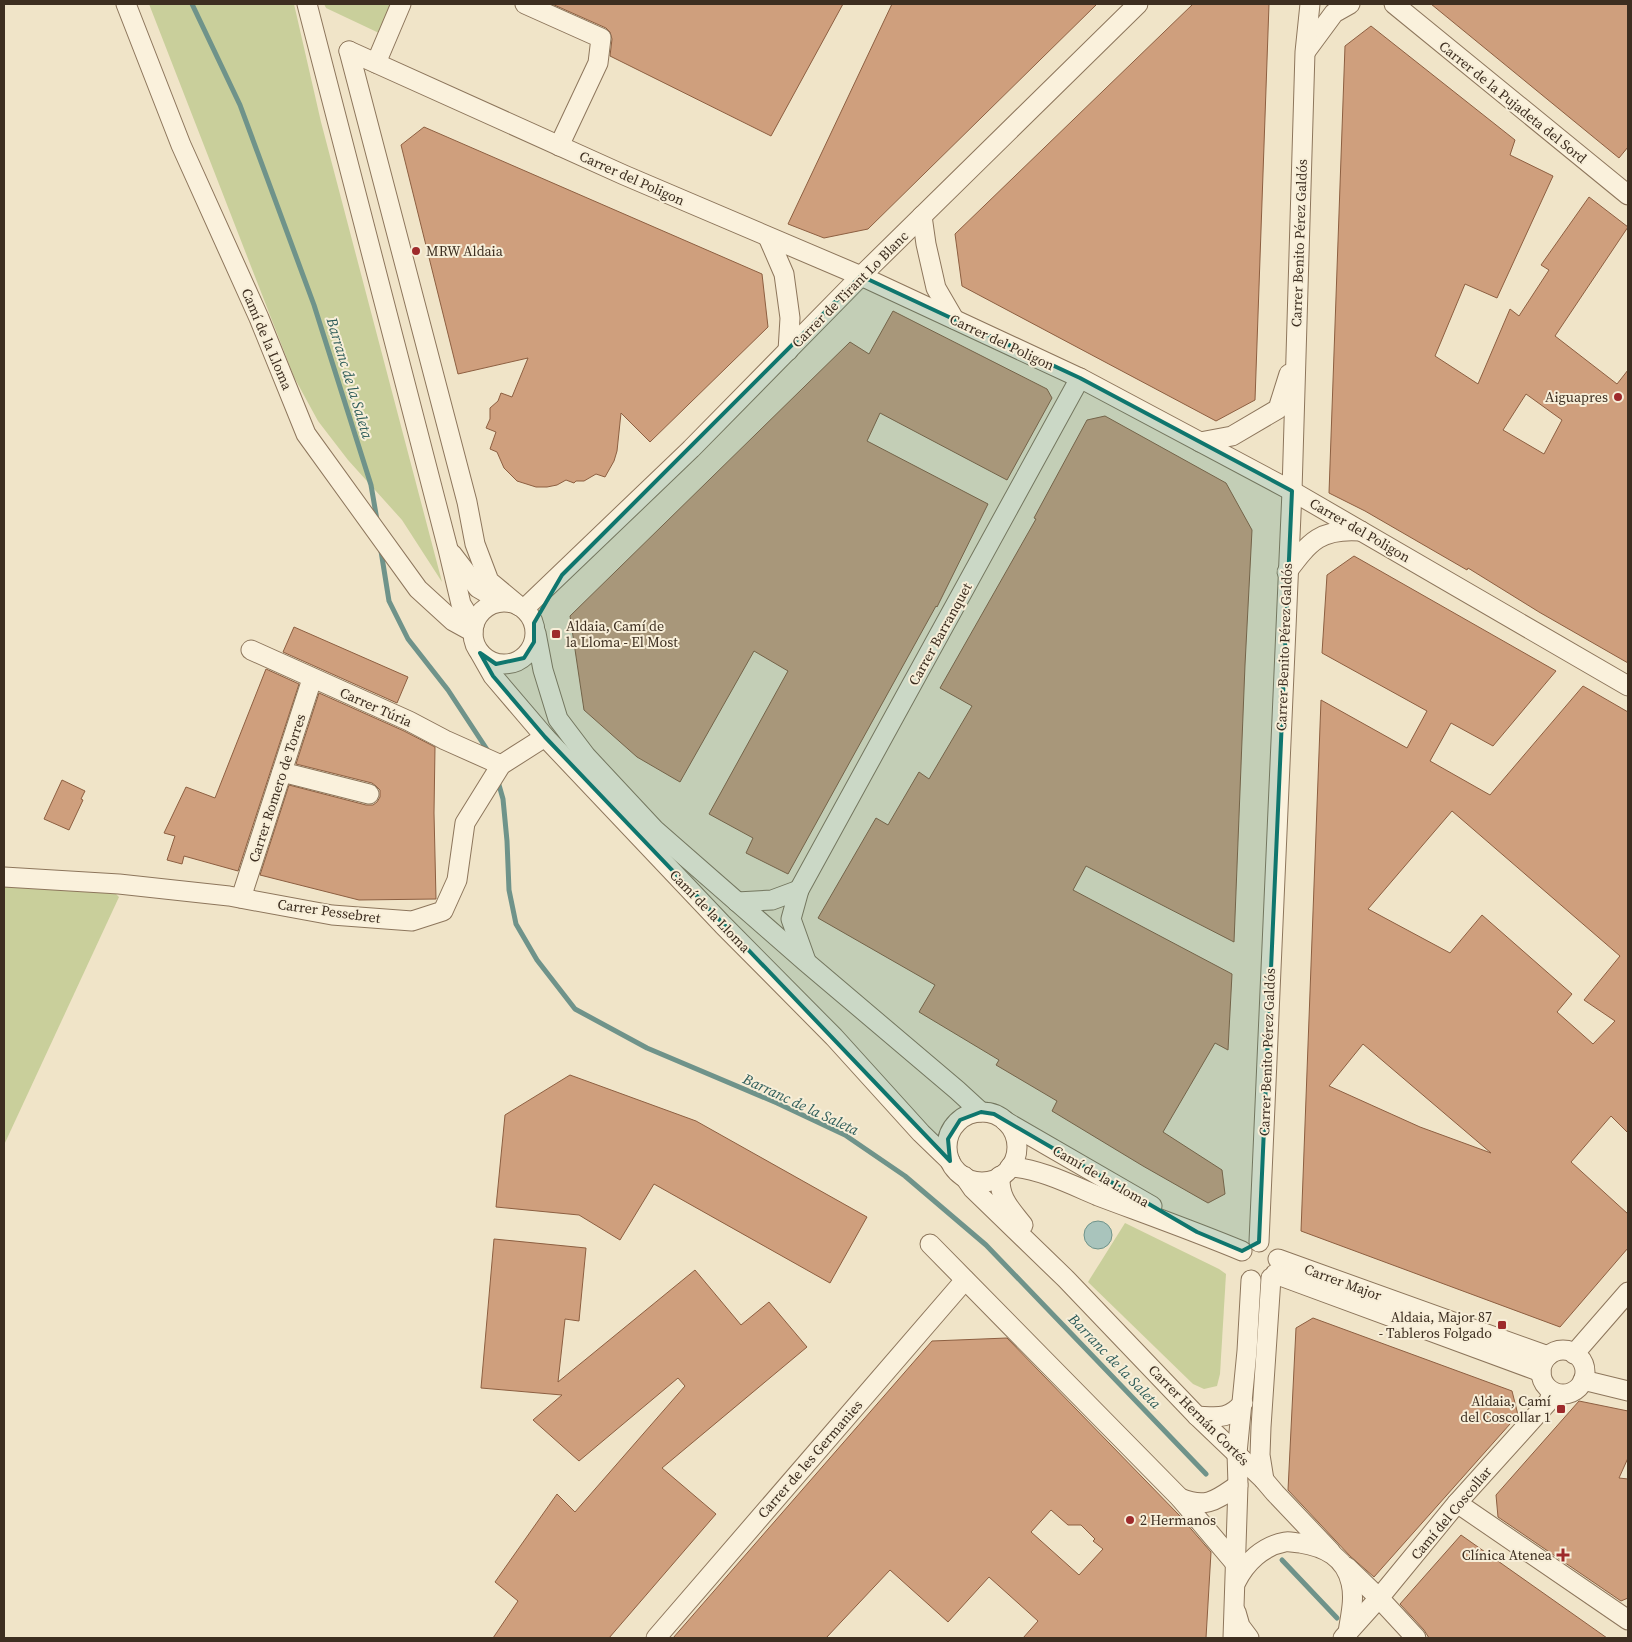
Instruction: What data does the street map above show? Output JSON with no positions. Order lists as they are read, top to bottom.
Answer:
{
  "streets": {
    "street": [
      "Carrer de la Pujadeta del Sord",
      "Carrer del Poligon",
      "Carrer Benito Pérez Galdós",
      "Carrer de Tirant Lo Blanc",
      "Camí de la Lloma",
      "Carrer Barranquet",
      "Carrer Túria",
      "Carrer Romero de Torres",
      "Carrer Pessebret",
      "Carrer Major",
      "Carrer Hernán Cortés",
      "Carrer de les Germanies",
      "Camí del Coscollar"
    ]
  },
  "crossings": [
    ["Carrer del Poligon", "Carrer Benito Pérez Galdós"],
    ["Carrer del Poligon", "Carrer de Tirant Lo Blanc"],
    ["Carrer del Poligon", "Camí de la Lloma"],
    ["Carrer del Poligon", "Carrer Barranquet"],
    ["Carrer Benito Pérez Galdós", "Camí de la Lloma"],
    ["Carrer Benito Pérez Galdós", "Carrer Major"],
    ["Carrer de Tirant Lo Blanc", "Camí de la Lloma"],
    ["Camí de la Lloma", "Carrer Barranquet"],
    ["Camí de la Lloma", "Carrer Pessebret"],
    ["Camí de la Lloma", "Carrer Major"],
    ["Camí de la Lloma", "Carrer Hernán Cortés"],
    ["Carrer Túria", "Carrer Romero de Torres"],
    ["Carrer Túria", "Carrer Pessebret"],
    ["Carrer Romero de Torres", "Carrer Pessebret"],
    ["Carrer Major", "Camí del Coscollar"],
    ["Carrer Hernán Cortés", "Camí del Coscollar"]
  ],
  "water": ["Barranc de la Saleta"],
  "places": {
    "other": ["MRW Aldaia", "Aiguapres", "2 Hermanos"],
    "transit": ["Aldaia, Camí de la Lloma - El Most", "Aldaia, Major 87 - Tableros Folgado", "Aldaia, Camí del Coscollar 1"],
    "health": ["Clínica Atenea"]
  }
}
